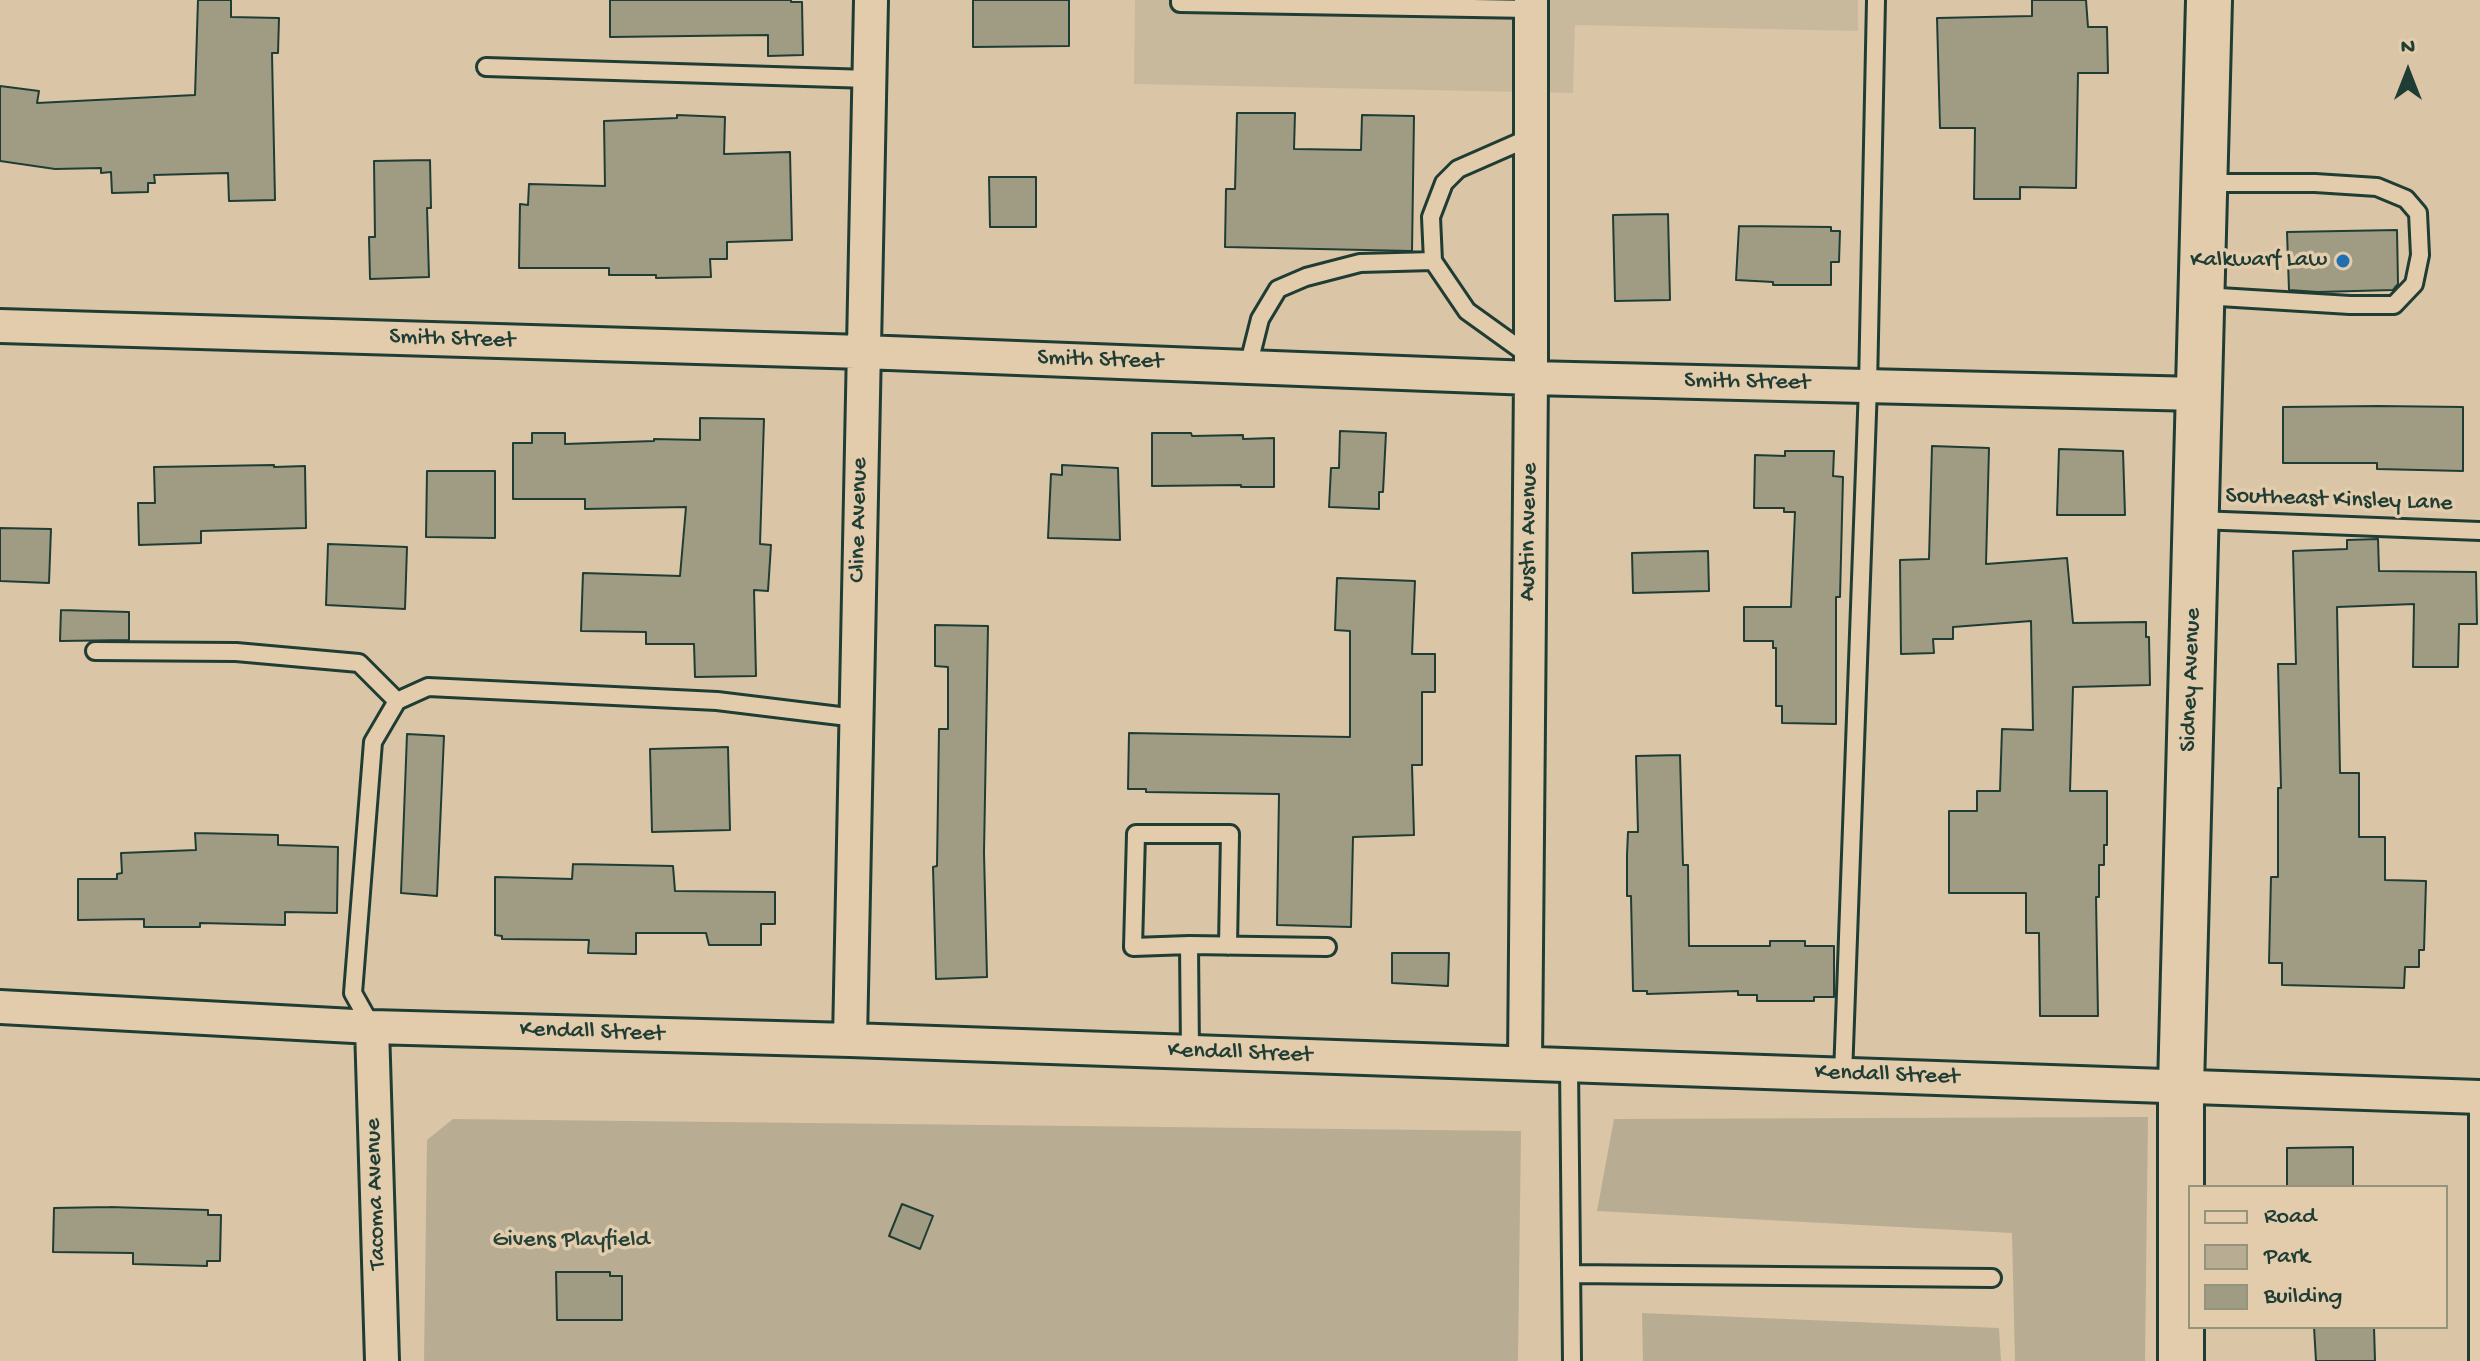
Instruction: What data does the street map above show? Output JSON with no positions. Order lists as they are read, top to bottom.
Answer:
{
  "streets": {
    "main road": ["Sidney Avenue"],
    "street": [
      "Smith Street",
      "Cline Avenue",
      "Austin Avenue",
      "Kendall Street",
      "Tacoma Avenue"
    ],
    "lane": ["Southeast Kinsley Lane"]
  },
  "crossings": [
    ["Smith Street", "Cline Avenue"],
    ["Smith Street", "Austin Avenue"],
    ["Smith Street", "Sidney Avenue"],
    ["Southeast Kinsley Lane", "Sidney Avenue"],
    ["Cline Avenue", "Kendall Street"],
    ["Austin Avenue", "Kendall Street"],
    ["Sidney Avenue", "Kendall Street"],
    ["Kendall Street", "Tacoma Avenue"]
  ],
  "parks": ["Givens Playfield"],
  "places": ["Kalkwarf Law"],
  "legend": ["Road", "Park", "Building"],
  "north": "top"
}
